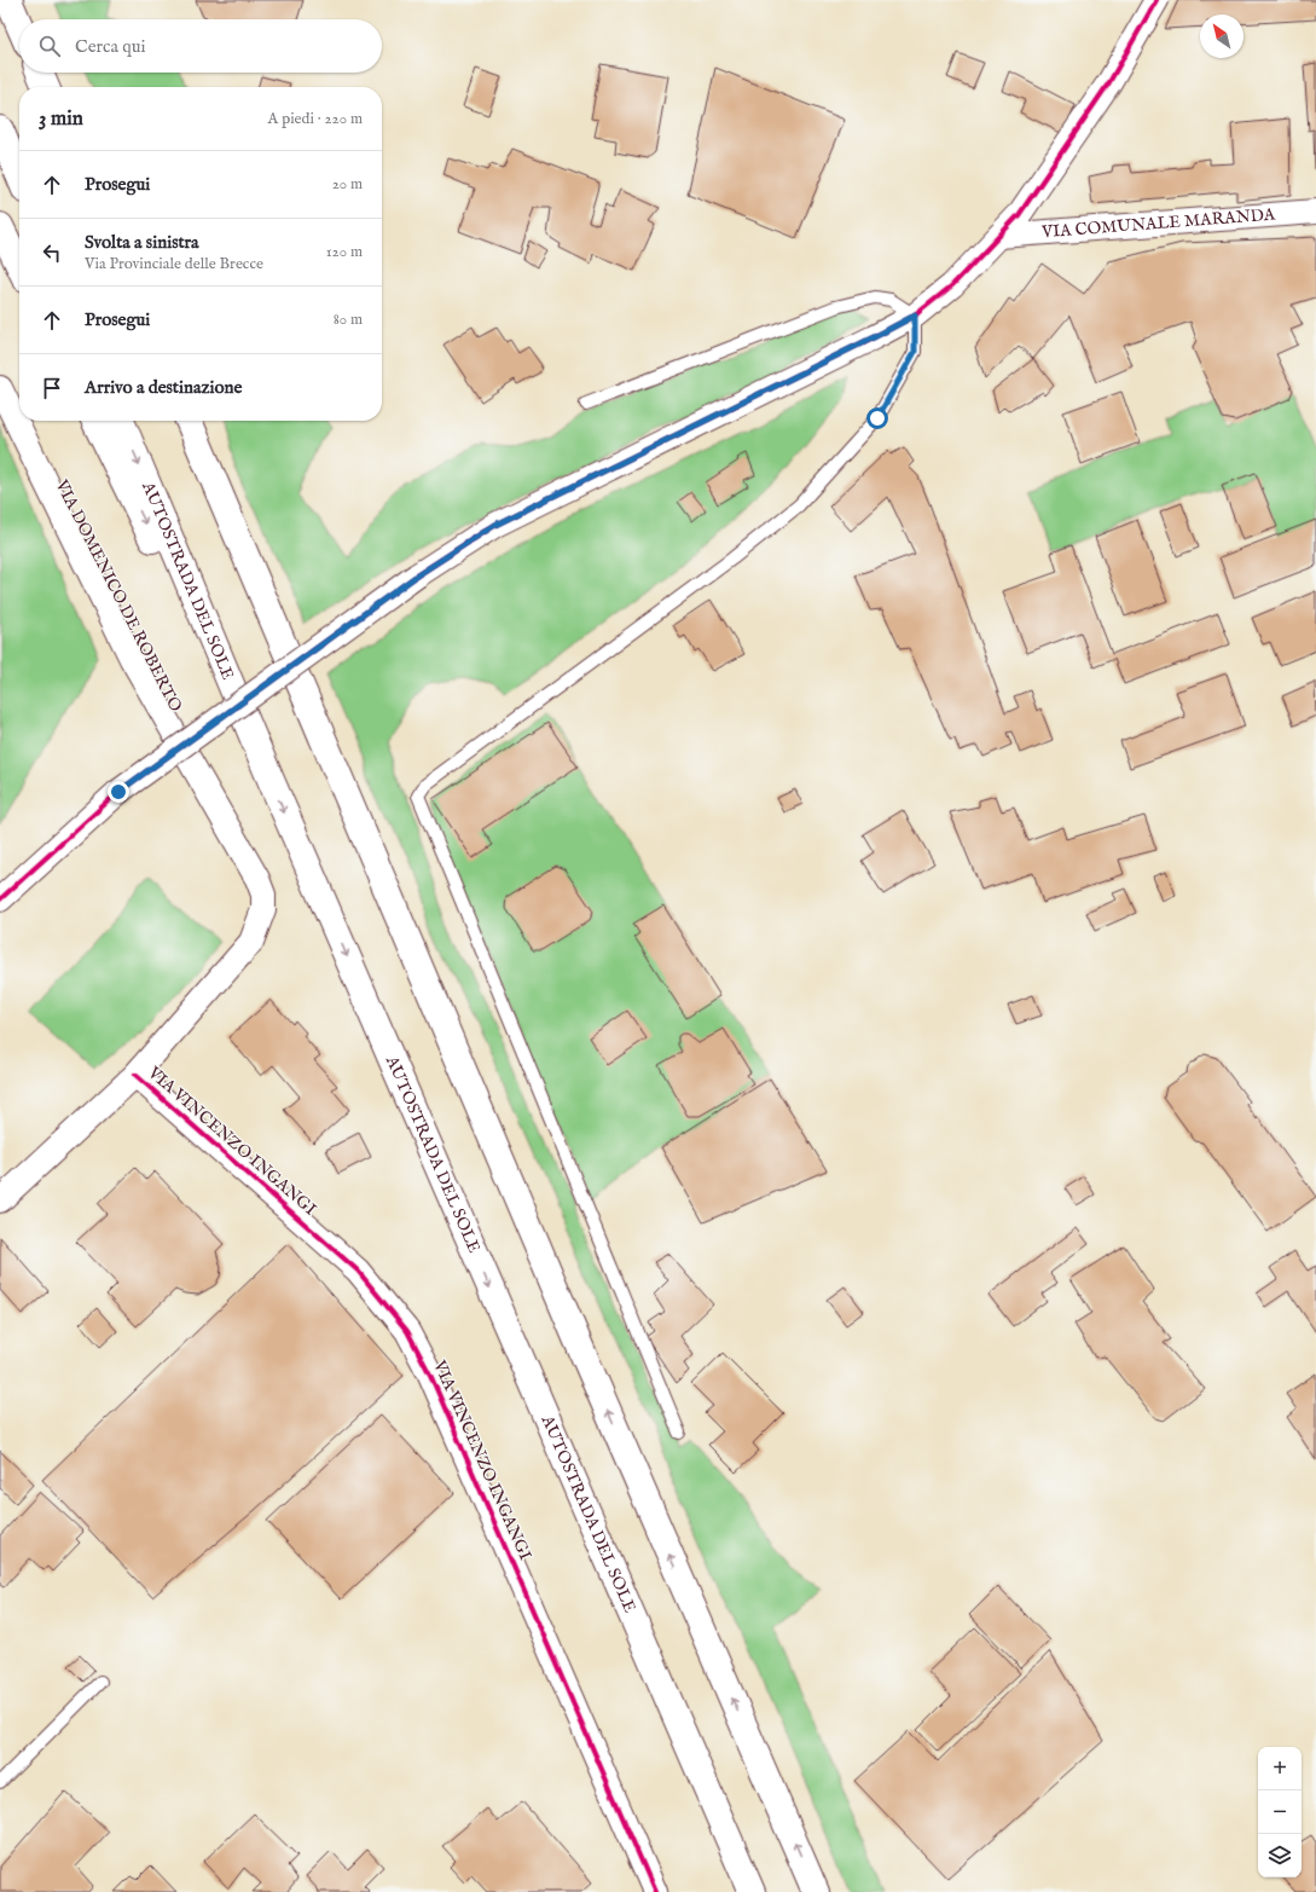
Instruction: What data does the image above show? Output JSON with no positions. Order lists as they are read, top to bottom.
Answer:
{
  "streets": {
    "highway": ["AUTOSTRADA DEL SOLE"],
    "street": ["VIA COMUNALE MARANDA", "VIA DOMENICO DE ROBERTO", "VIA VINCENZO INGANGI"]
  },
  "crossings": [
    ["VIA DOMENICO DE ROBERTO", "VIA VINCENZO INGANGI"]
  ],
  "north": "top left",
  "page": {
    "search": "Cerca qui",
    "heading": ["3 min", "A piedi · 220 m"],
    "list": [
      ["Prosegui", "20 m"],
      ["Svolta a sinistra", "Via Provinciale delle Brecce", "120 m"],
      ["Prosegui", "80 m"],
      "Arrivo a destinazione"
    ],
    "map_buttons": ["+", "−"]
  }
}
